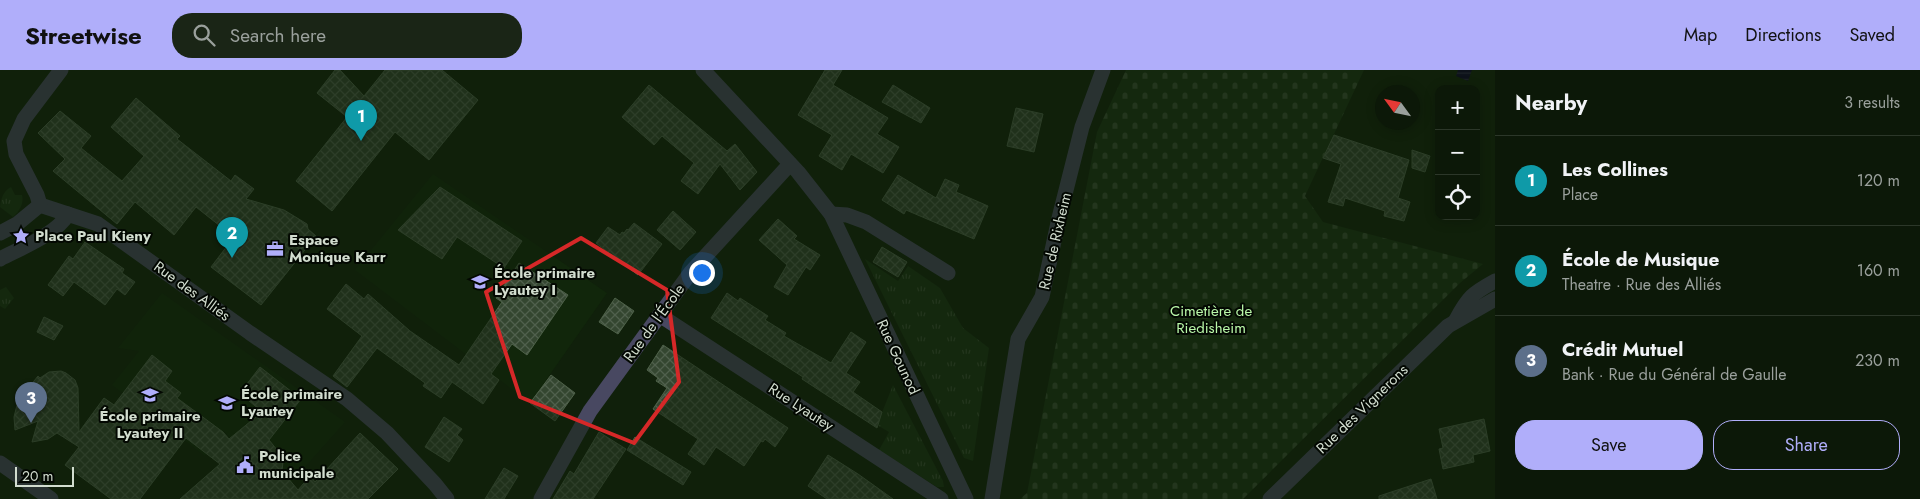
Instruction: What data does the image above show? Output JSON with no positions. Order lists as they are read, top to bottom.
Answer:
{
  "streets": {
    "street": [
      "Rue de Rixheim",
      "Rue des Alliés",
      "Rue de l'École",
      "Rue Gounod",
      "Rue Lyautey",
      "Rue des Vignerons"
    ]
  },
  "crossings": [
    ["Rue de l'École", "Rue Gounod"],
    ["Rue de l'École", "Rue Lyautey"]
  ],
  "parks": ["Cimetière de Riedisheim"],
  "places": {
    "place": ["Place Paul Kieny"],
    "office": ["Espace Monique Karr"],
    "school or university": ["École primaire Lyautey I", "École primaire Lyautey II", "École primaire Lyautey"],
    "public building": ["Police municipale"]
  },
  "scale_bar": "20 m",
  "north": "top left",
  "page": {
    "header": "Streetwise",
    "search": "Search here",
    "nav": ["Map", "Directions", "Saved"],
    "heading": ["Nearby", "3 results"],
    "map_buttons": ["+", "−"],
    "pins": ["1", "2", "3"],
    "list": [
      {
        "mark": "1",
        "name": "Les Collines",
        "note": "Place",
        "value": "120 m"
      },
      {
        "mark": "2",
        "name": "École de Musique",
        "note": "Theatre · Rue des Alliés",
        "value": "160 m"
      },
      {
        "mark": "3",
        "name": "Crédit Mutuel",
        "note": "Bank · Rue du Général de Gaulle",
        "value": "230 m"
      }
    ],
    "buttons": ["Save", "Share"],
    "scale": "20 m"
  }
}
